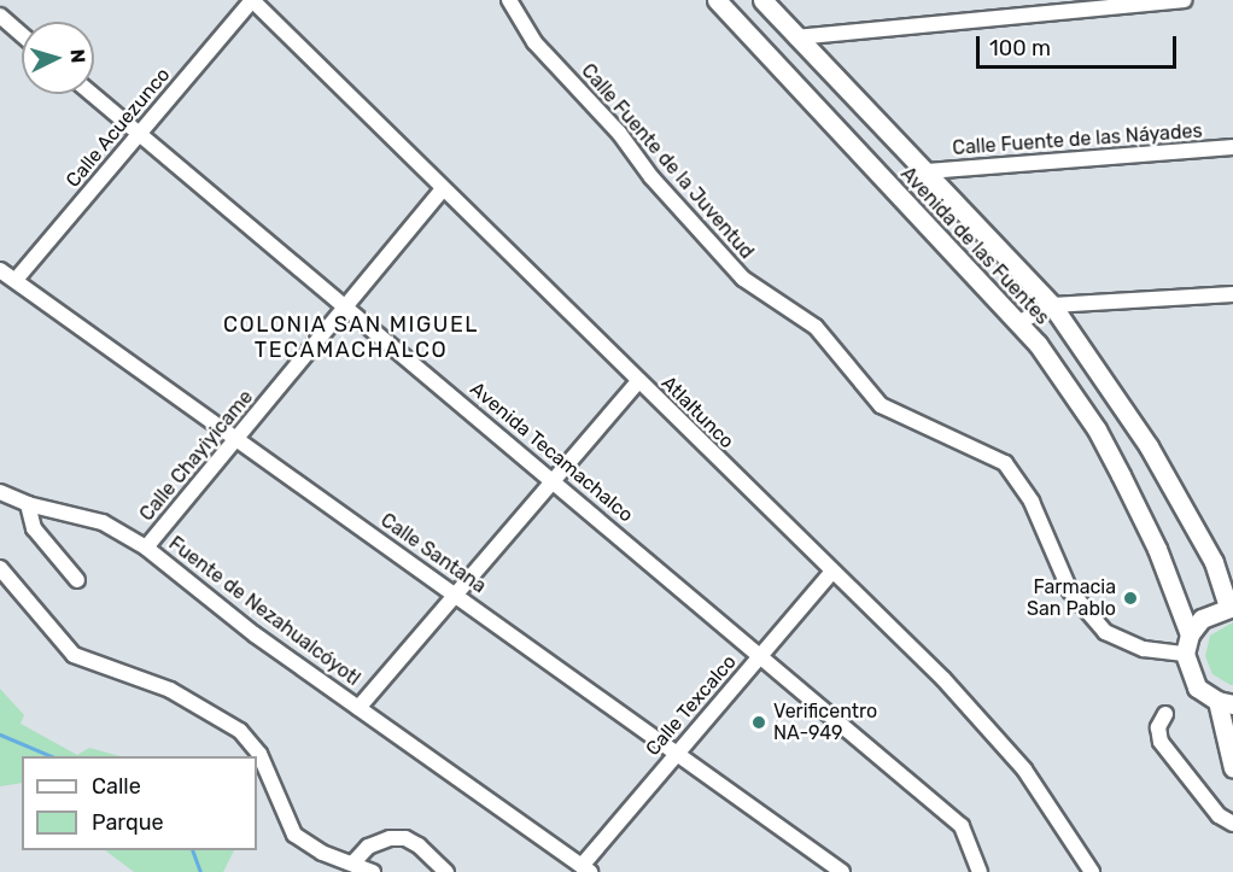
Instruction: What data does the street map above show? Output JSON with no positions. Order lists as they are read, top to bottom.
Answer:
{
  "streets": {
    "main road": ["Avenida de las Fuentes"],
    "street": [
      "Calle Acuezunco",
      "Calle Fuente de las Náyades",
      "Calle Fuente de la Juventud",
      "Atlaltunco",
      "Avenida Tecamachalco",
      "Calle Chayiyicame",
      "Calle Santana",
      "Fuente de Nezahualcóyotl",
      "Calle Texcalco"
    ]
  },
  "crossings": [
    ["Calle Acuezunco", "Atlaltunco"],
    ["Calle Acuezunco", "Avenida Tecamachalco"],
    ["Calle Acuezunco", "Calle Santana"],
    ["Calle Fuente de las Náyades", "Avenida de las Fuentes"],
    ["Atlaltunco", "Calle Chayiyicame"],
    ["Atlaltunco", "Calle Texcalco"],
    ["Avenida Tecamachalco", "Calle Chayiyicame"],
    ["Avenida Tecamachalco", "Calle Texcalco"],
    ["Calle Chayiyicame", "Calle Santana"],
    ["Calle Chayiyicame", "Fuente de Nezahualcóyotl"],
    ["Calle Santana", "Calle Texcalco"],
    ["Fuente de Nezahualcóyotl", "Calle Texcalco"]
  ],
  "districts": ["COLONIA SAN MIGUEL TECAMACHALCO"],
  "places": ["Farmacia San Pablo", "Verificentro NA-949"],
  "legend": ["Calle", "Parque"],
  "scale_bar": "100 m",
  "north": "right"
}
